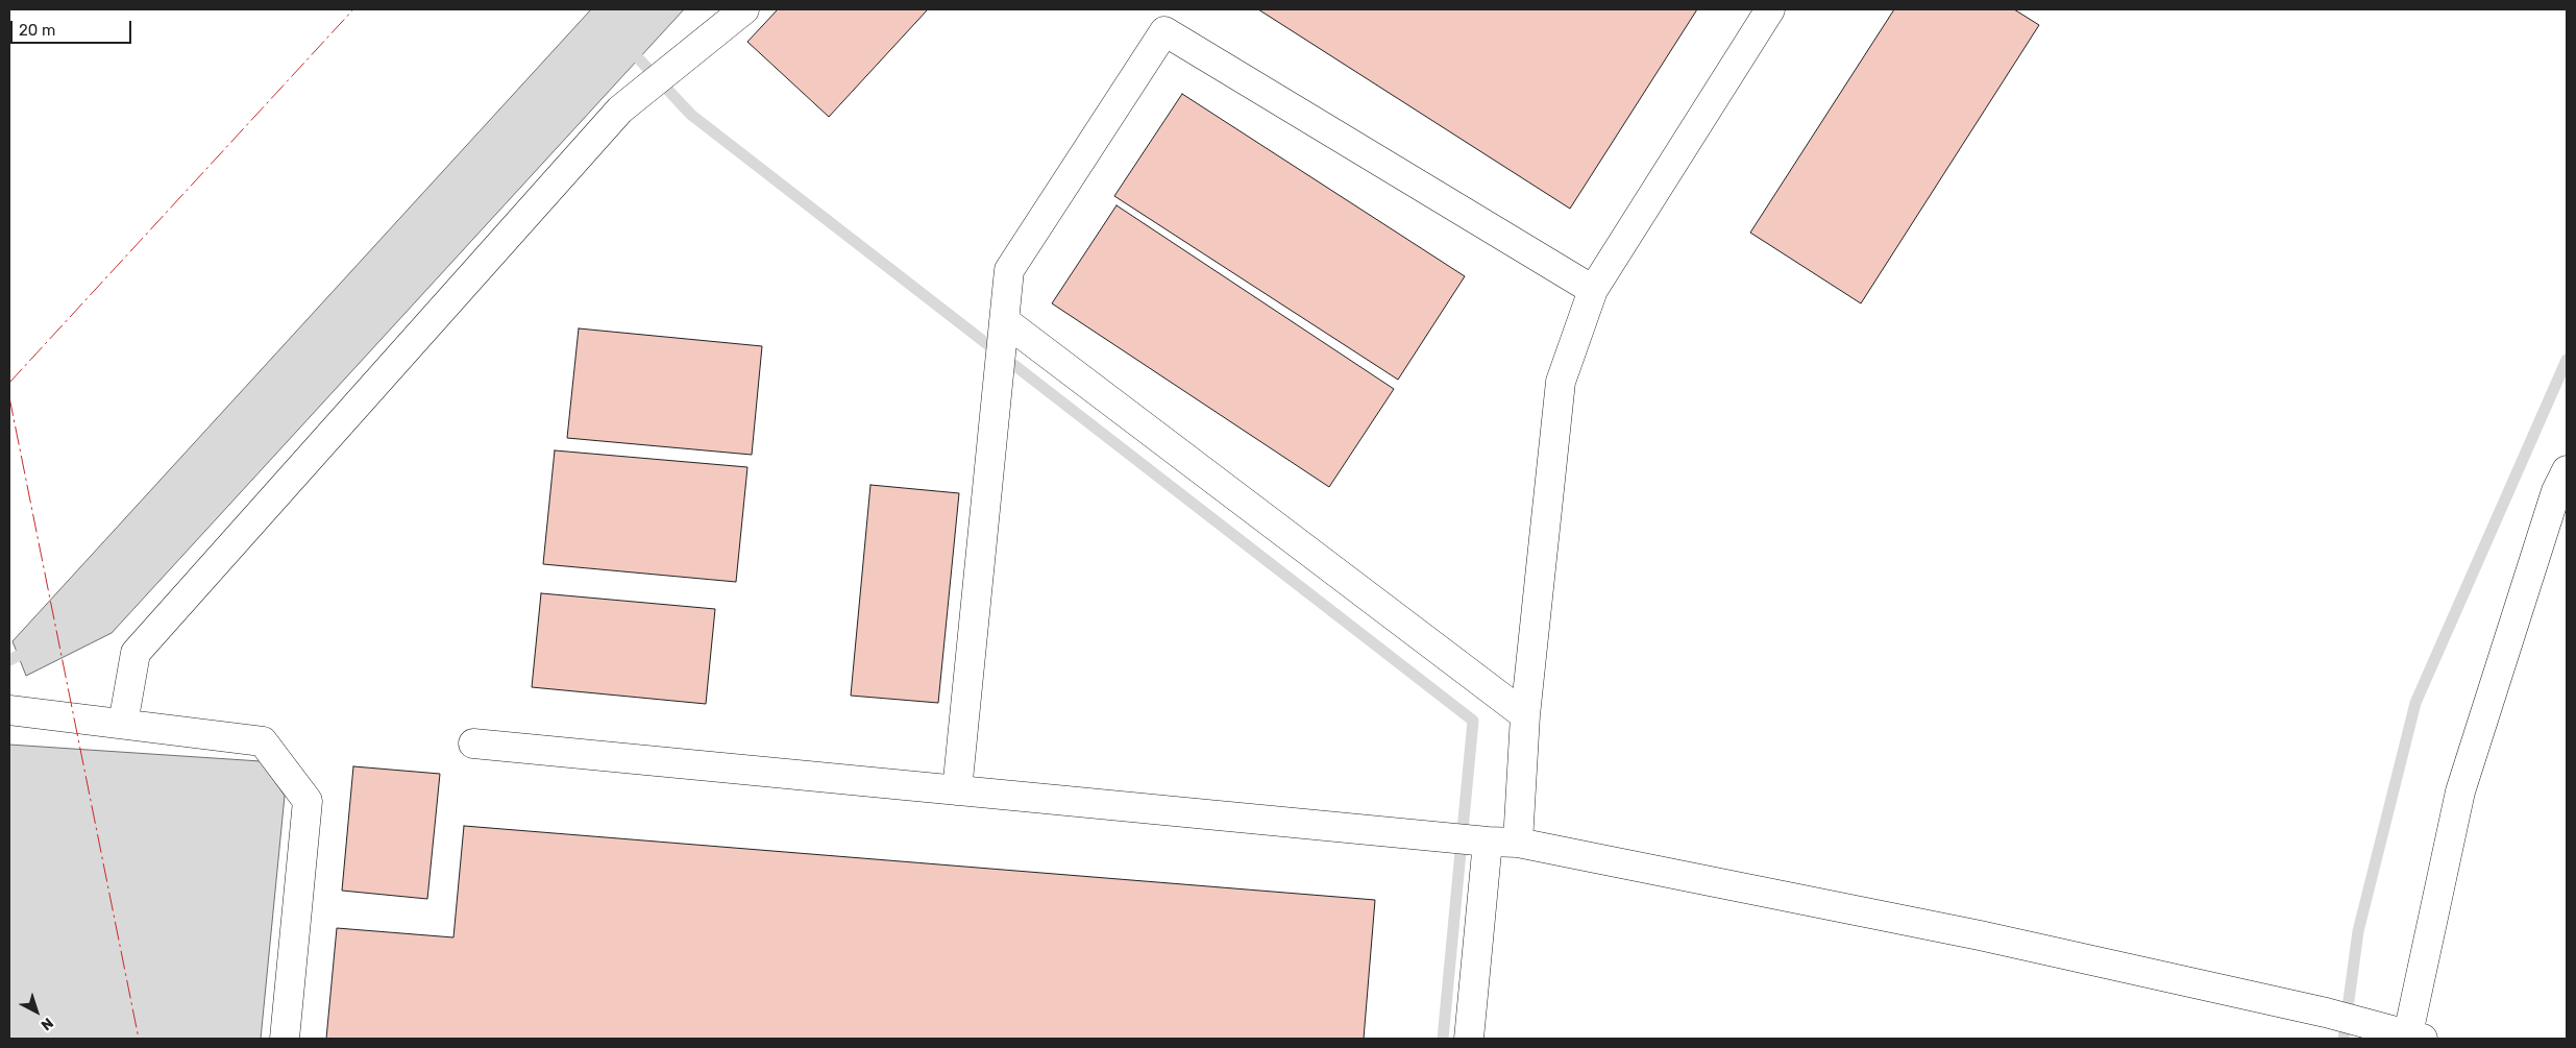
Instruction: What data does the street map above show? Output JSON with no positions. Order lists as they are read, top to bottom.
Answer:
{
  "scale_bar": "20 m",
  "north": "bottom right"
}
